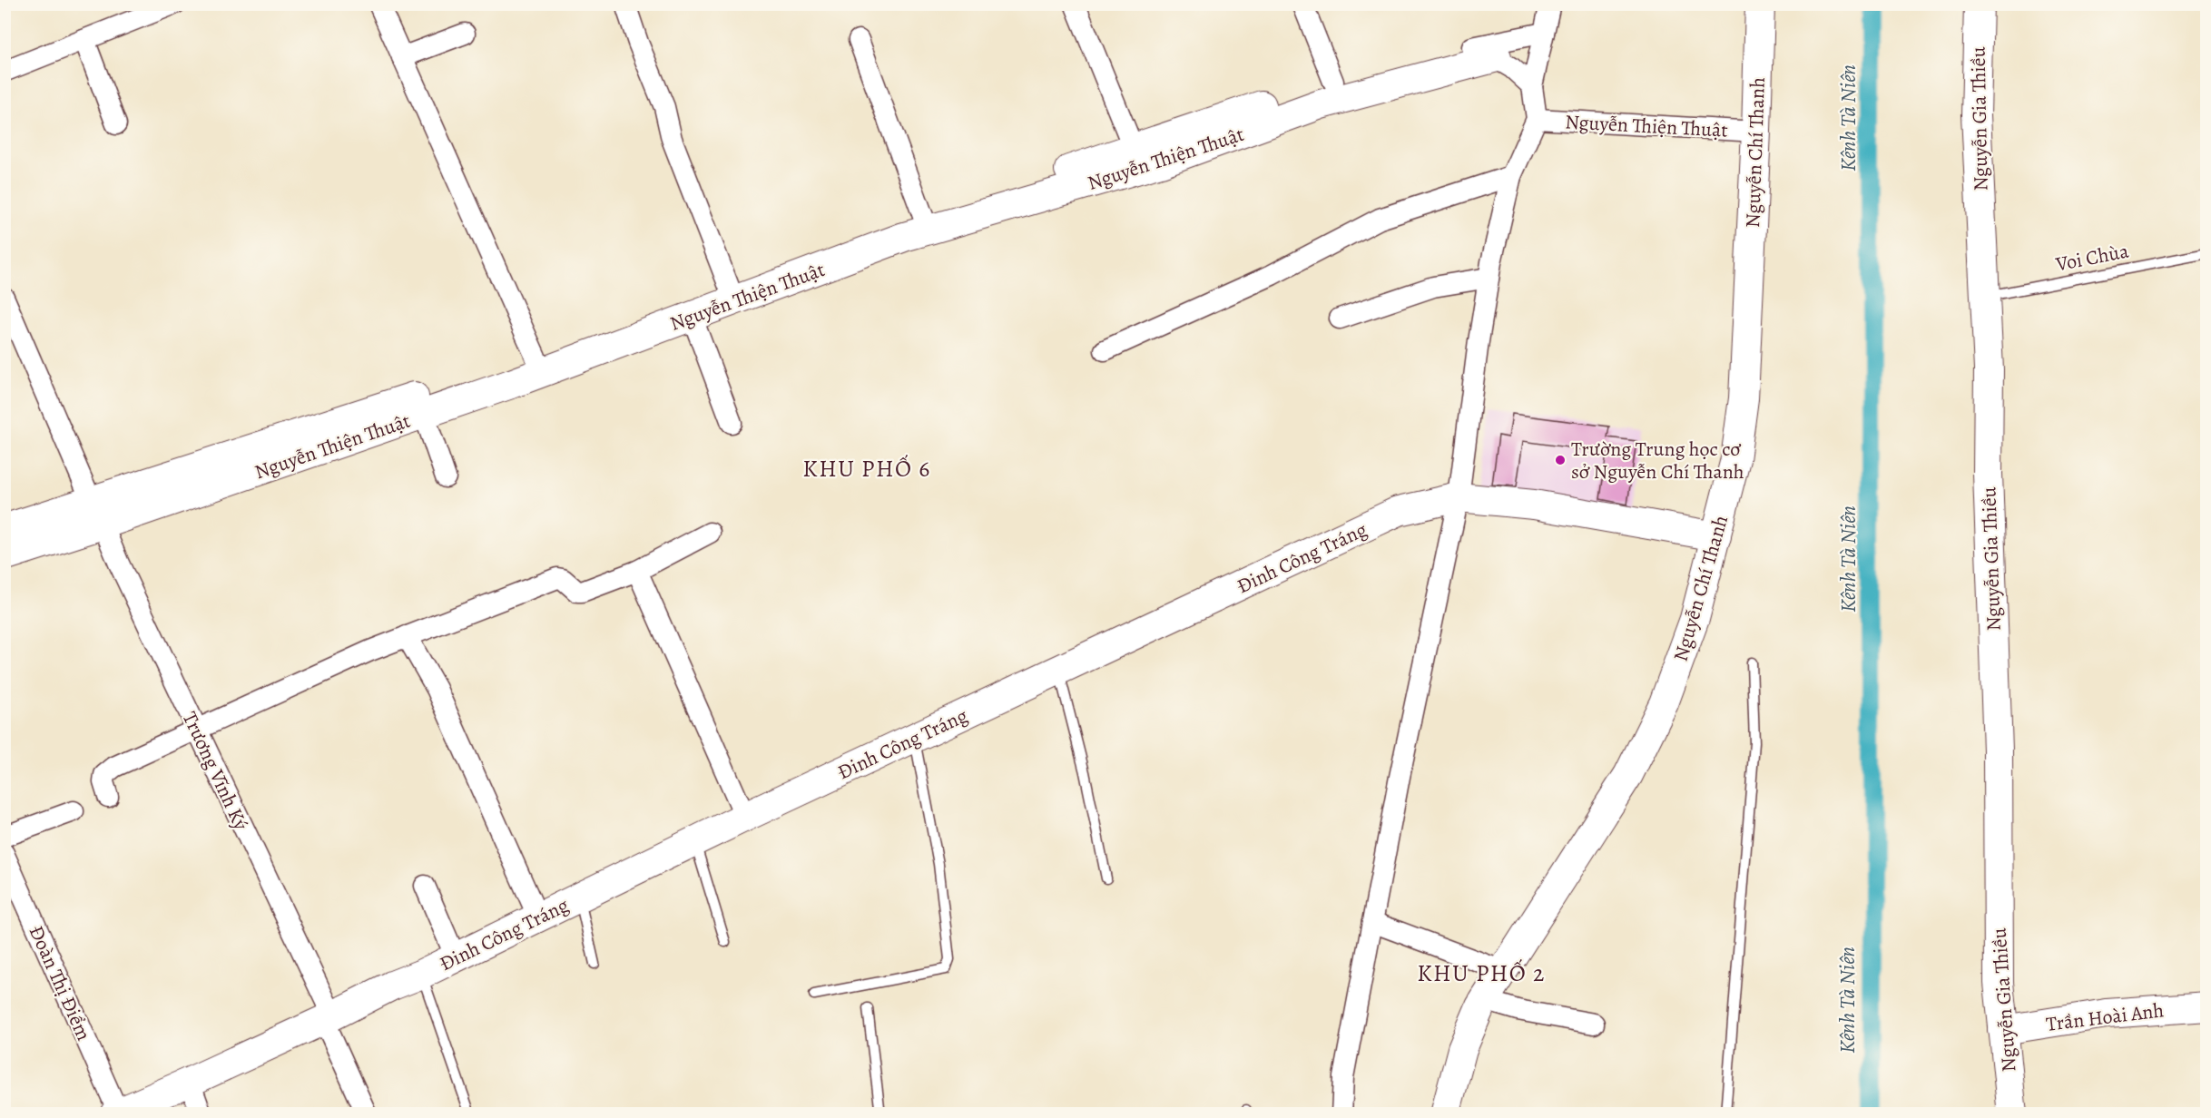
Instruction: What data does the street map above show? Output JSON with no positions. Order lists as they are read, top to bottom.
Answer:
{
  "streets": {
    "street": [
      "Nguyễn Gia Thiều",
      "Nguyễn Thiện Thuật",
      "Nguyễn Chí Thanh",
      "Đinh Công Tráng",
      "Trương Vĩnh Ký",
      "Đoàn Thị Điểm",
      "Trần Hoài Anh"
    ],
    "lane": ["Voi Chùa"]
  },
  "crossings": [
    ["Nguyễn Gia Thiều", "Voi Chùa"],
    ["Nguyễn Gia Thiều", "Trần Hoài Anh"],
    ["Nguyễn Thiện Thuật", "Nguyễn Chí Thanh"],
    ["Nguyễn Thiện Thuật", "Trương Vĩnh Ký"],
    ["Nguyễn Chí Thanh", "Đinh Công Tráng"],
    ["Đinh Công Tráng", "Trương Vĩnh Ký"],
    ["Đinh Công Tráng", "Đoàn Thị Điểm"]
  ],
  "districts": ["KHU PHỐ 6", "KHU PHỐ 2"],
  "water": ["Kênh Tà Niên"],
  "places": ["Trường Trung học cơ sở Nguyễn Chí Thanh"]
}
